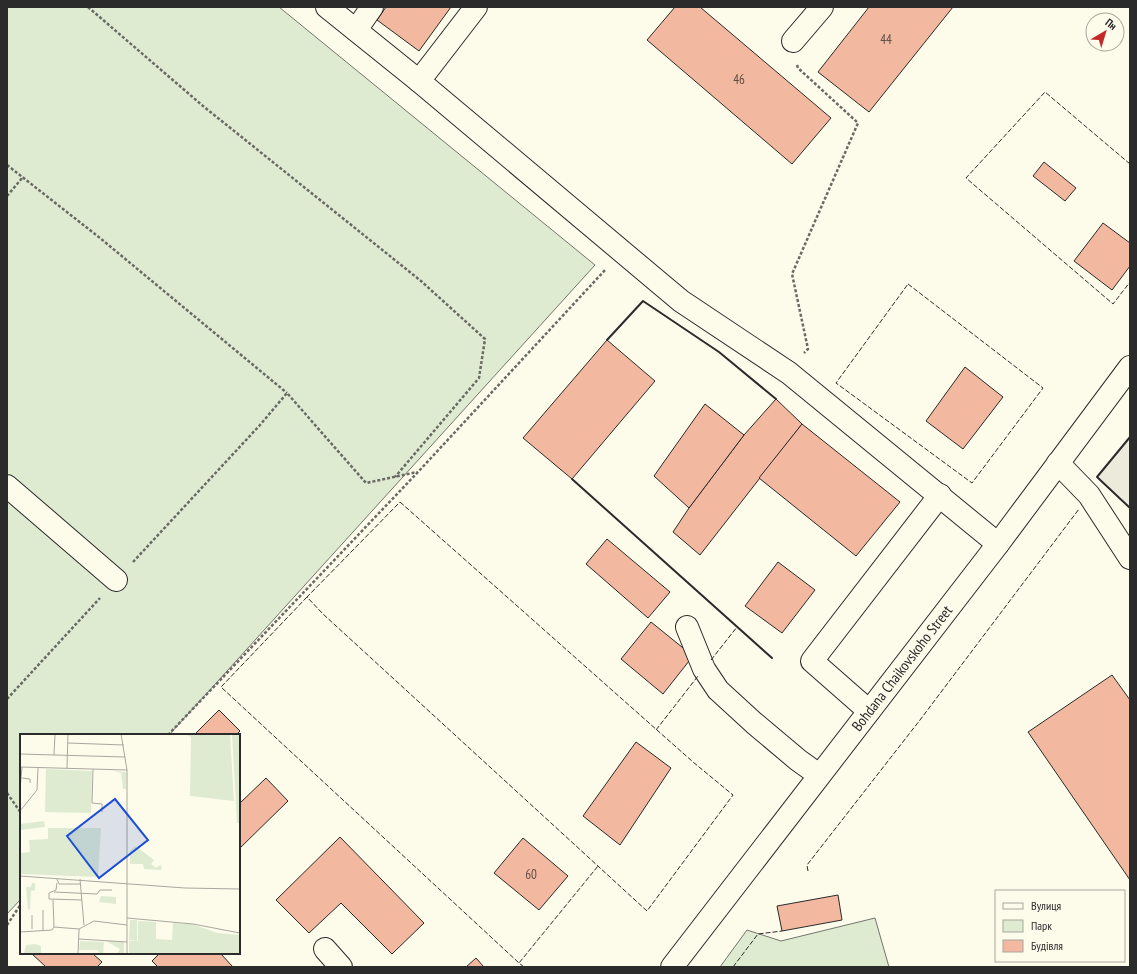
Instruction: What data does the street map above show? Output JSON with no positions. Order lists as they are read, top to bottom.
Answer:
{
  "streets": {
    "street": ["Bohdana Chaikovskoho Street"]
  },
  "house_numbers": ["44", "46", "60"],
  "legend": ["Вулиця", "Парк", "Будівля"],
  "north": "top right"
}
